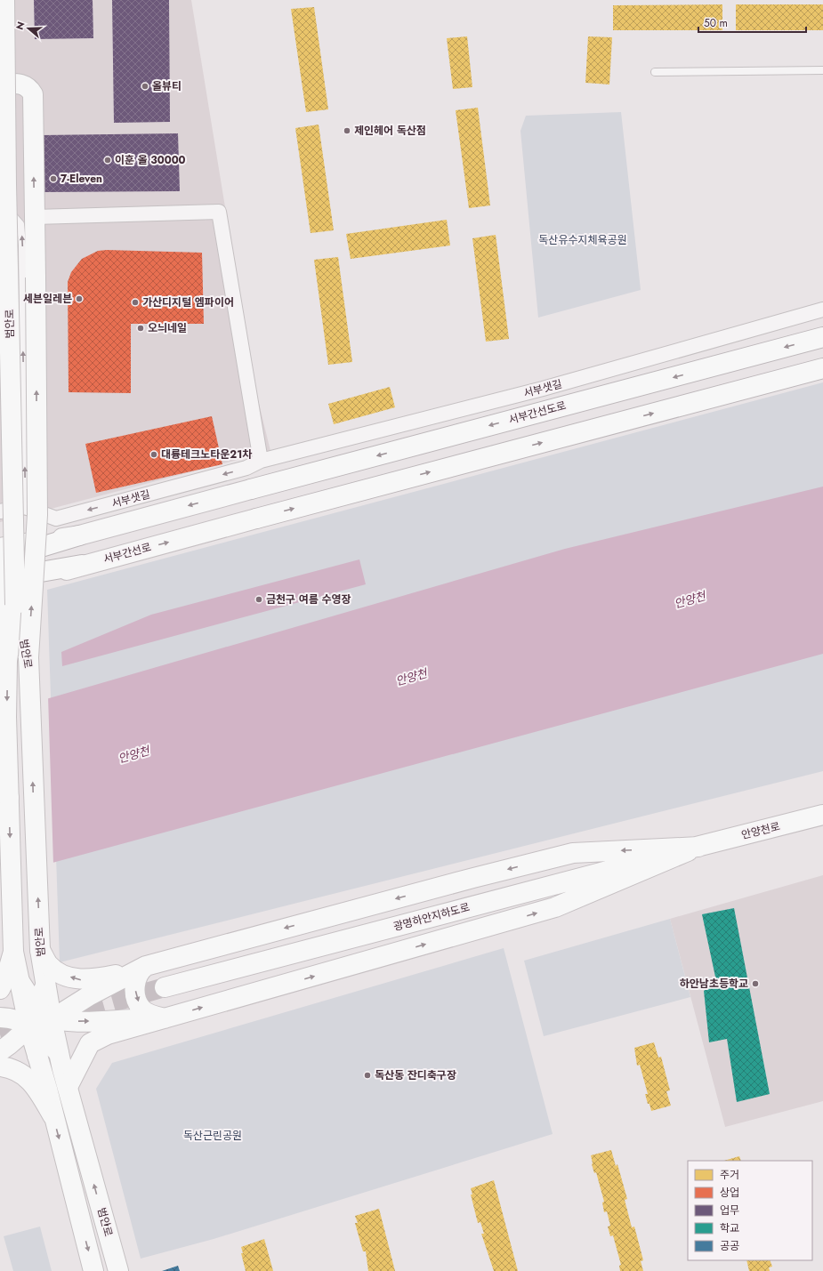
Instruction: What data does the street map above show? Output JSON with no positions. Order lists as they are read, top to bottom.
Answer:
{
  "streets": {
    "main road": [
      "범안로",
      "서부간선도로",
      "서부간선로",
      "안양천로",
      "광명하안지하도로"
    ],
    "street": ["서부샛길"]
  },
  "crossings": [
    ["안양천로", "광명하안지하도로"]
  ],
  "one_way": ["서부간선도로", "서부간선로"],
  "water": ["안양천"],
  "parks": ["독산유수지체육공원", "독산근린공원"],
  "places": [
    "올뷰티",
    "제인헤어 독산점",
    "이훈 올 30000",
    "7-Eleven",
    "세븐일레븐",
    "가산디지털 엠파이어",
    "오늬네일",
    "대륭테크노타운21차",
    "금천구 여름 수영장",
    "하안남초등학교",
    "독산동 잔디축구장"
  ],
  "legend": [
    "주거",
    "상업",
    "업무",
    "학교",
    "공공"
  ],
  "scale_bar": "50 m",
  "north": "left"
}
